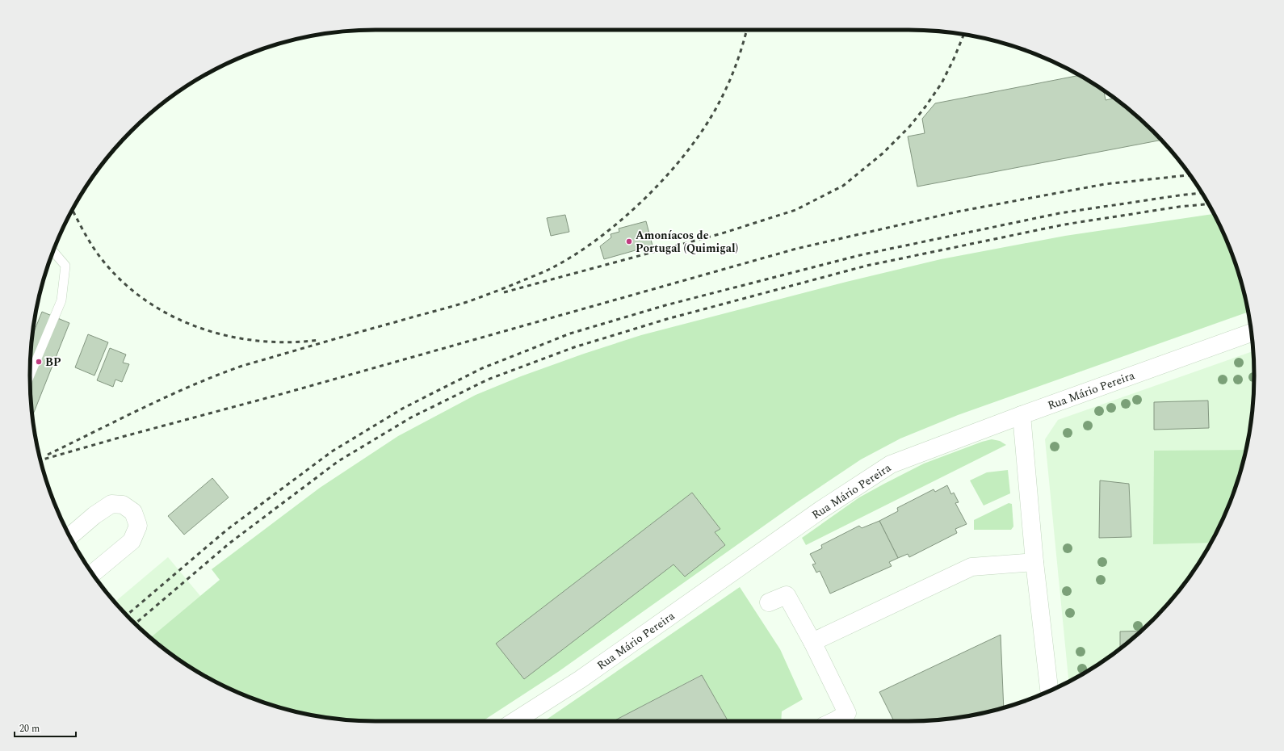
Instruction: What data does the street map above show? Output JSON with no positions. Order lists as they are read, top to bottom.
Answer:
{
  "streets": {
    "street": ["Rua Mário Pereira"]
  },
  "places": ["Amoníacos de Portugal (Quimigal)", "BP"],
  "scale_bar": "20 m"
}
